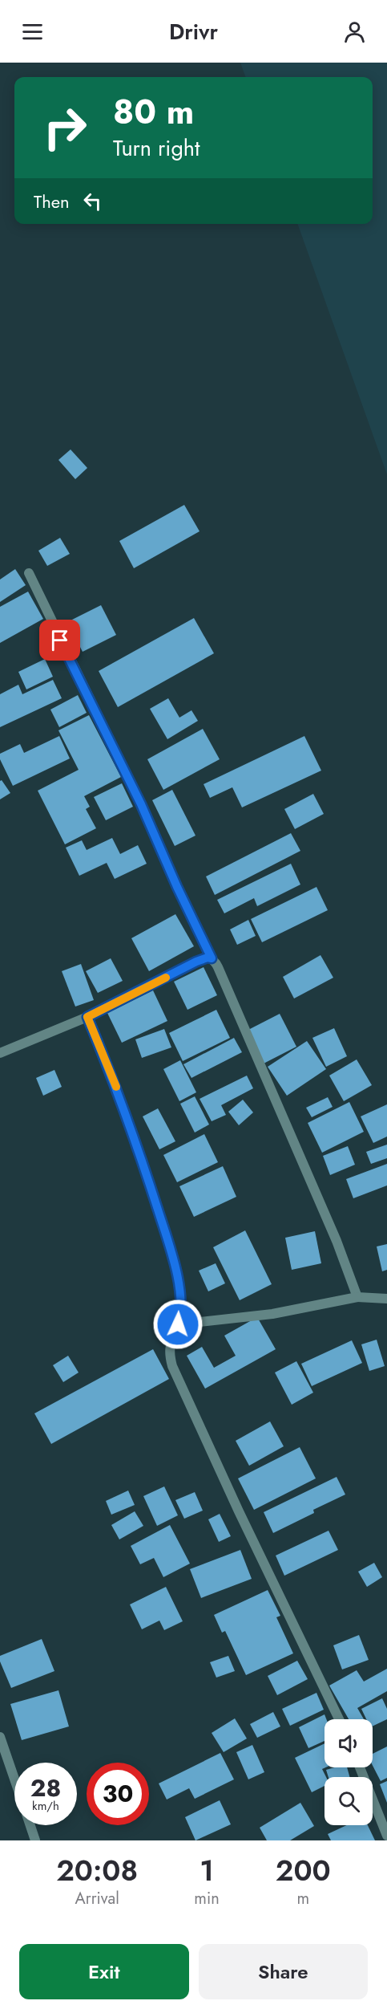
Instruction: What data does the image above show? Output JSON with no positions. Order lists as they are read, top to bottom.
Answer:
{
  "page": {
    "header": "Drivr",
    "turn": ["80 m", "Turn right"],
    "then": "Then",
    "speed": "28 km/h",
    "limit": "30",
    "eta": [
      "20:08",
      "Arrival",
      "1",
      "min",
      "200",
      "m"
    ],
    "buttons": ["Exit", "Share"]
  }
}
